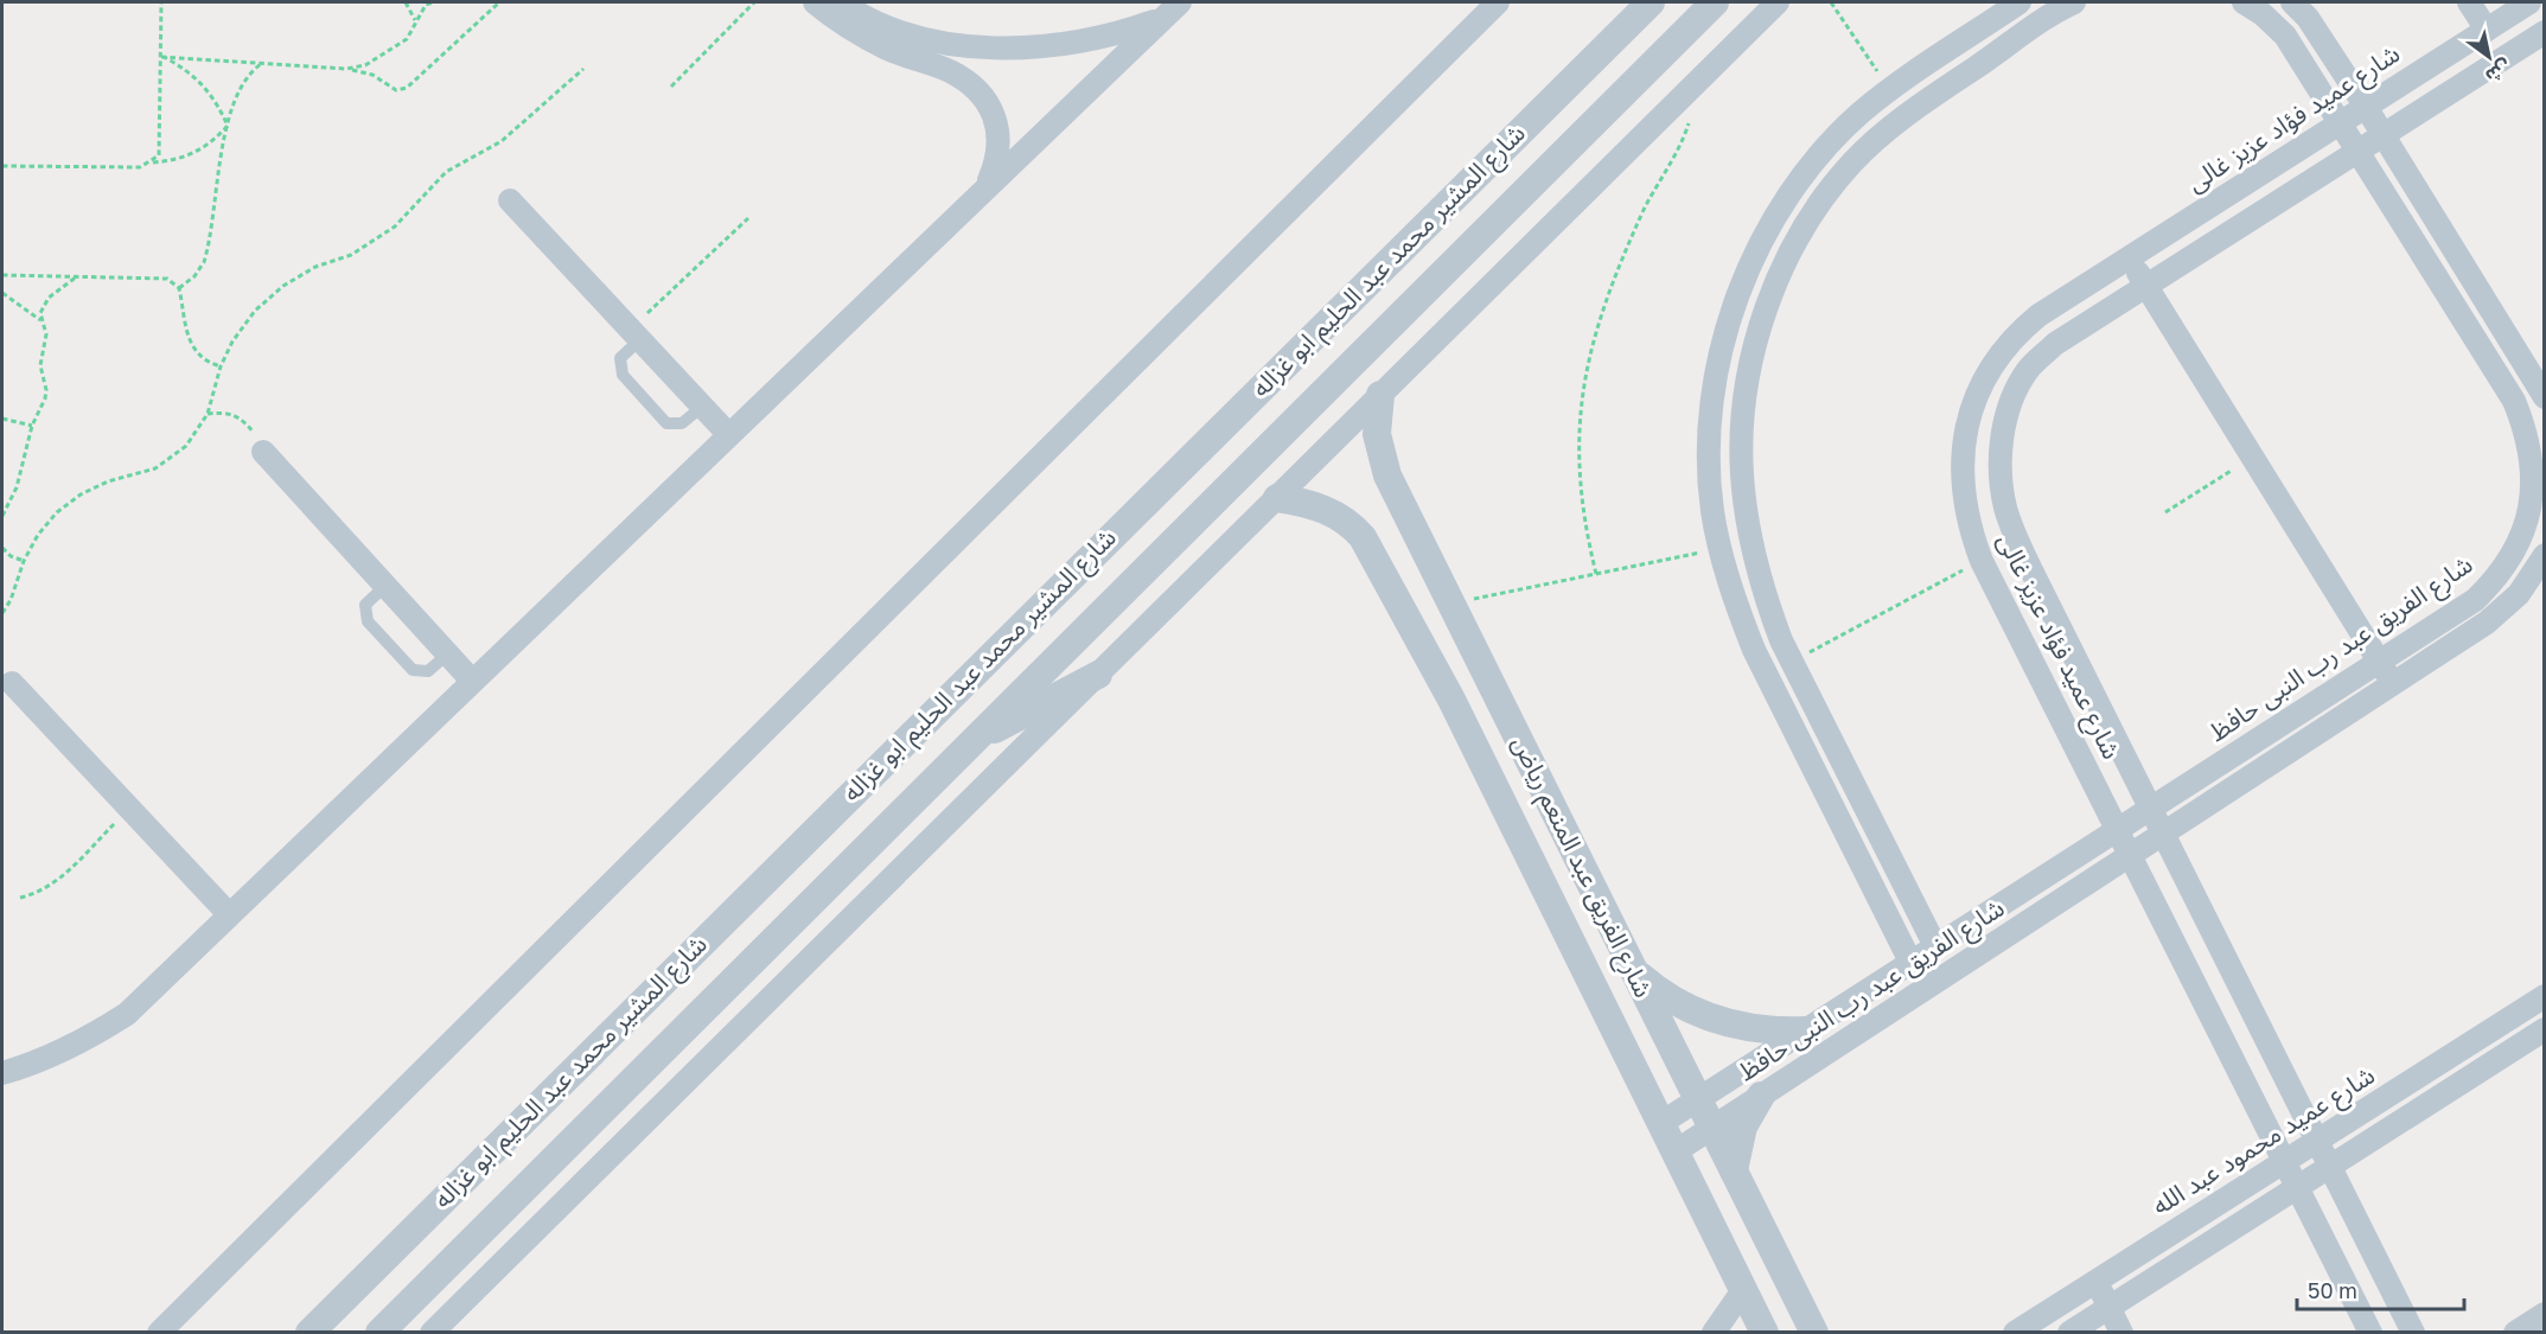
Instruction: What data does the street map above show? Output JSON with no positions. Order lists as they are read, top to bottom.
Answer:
{
  "streets": {
    "street": [
      "شارع عميد فؤاد عزيز غالى",
      "شارع المشير محمد عبد الحليم ابو غزاله",
      "شارع الفريق عبد رب النبى حافظ",
      "شارع الفريق عبد المنعم رياض",
      "شارع عميد محمود عبد الله"
    ]
  },
  "crossings": [
    ["شارع عميد فؤاد عزيز غالى", "شارع الفريق عبد رب النبى حافظ"],
    ["شارع عميد فؤاد عزيز غالى", "شارع عميد محمود عبد الله"],
    ["شارع الفريق عبد رب النبى حافظ", "شارع الفريق عبد المنعم رياض"]
  ],
  "scale_bar": "50 m",
  "north": "bottom right"
}
